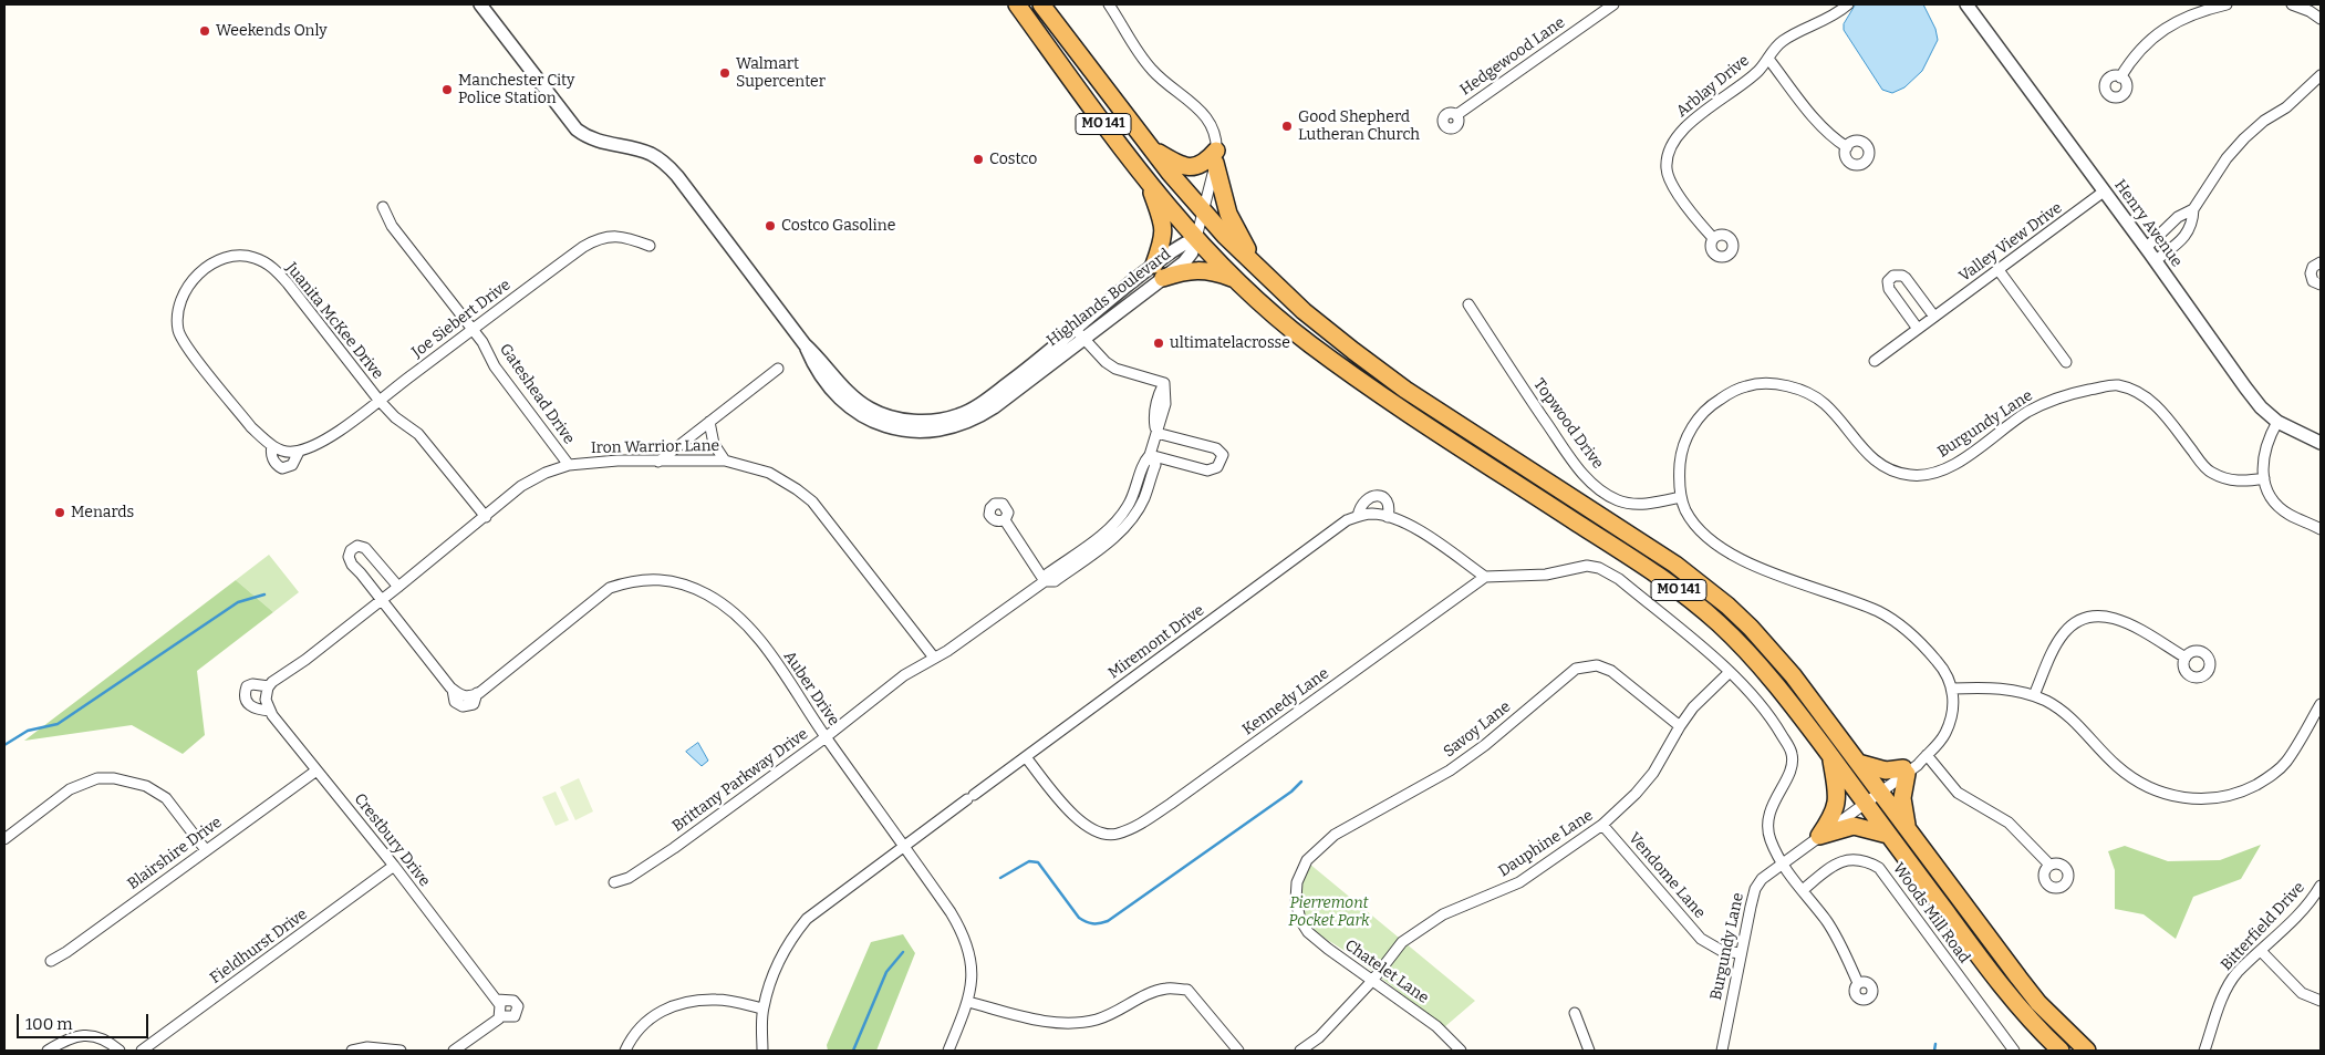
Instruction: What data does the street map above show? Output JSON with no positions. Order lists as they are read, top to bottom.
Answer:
{
  "streets": {
    "highway": ["MO 141"],
    "street": [
      "Hedgewood Lane",
      "Arblay Drive",
      "Henry Avenue",
      "Valley View Drive",
      "Highlands Boulevard",
      "Joe Siebert Drive",
      "Juanita McKee Drive",
      "Gateshead Drive",
      "Topwood Drive",
      "Burgundy Lane",
      "Iron Warrior Lane",
      "Miremont Drive",
      "Auber Drive",
      "Kennedy Lane",
      "Savoy Lane",
      "Brittany Parkway Drive",
      "Crestbury Drive",
      "Dauphine Lane",
      "Blairshire Drive",
      "Vendome Lane",
      "Woods Mill Road",
      "Bitterfield Drive",
      "Fieldhurst Drive",
      "Chatelet Lane"
    ]
  },
  "crossings": [
    ["MO 141", "Highlands Boulevard"],
    ["MO 141", "Burgundy Lane"],
    ["Henry Avenue", "Valley View Drive"],
    ["Highlands Boulevard", "Brittany Parkway Drive"],
    ["Joe Siebert Drive", "Juanita McKee Drive"],
    ["Joe Siebert Drive", "Gateshead Drive"],
    ["Juanita McKee Drive", "Iron Warrior Lane"],
    ["Gateshead Drive", "Iron Warrior Lane"],
    ["Topwood Drive", "Burgundy Lane"],
    ["Burgundy Lane", "Vendome Lane"],
    ["Iron Warrior Lane", "Auber Drive"],
    ["Iron Warrior Lane", "Brittany Parkway Drive"],
    ["Iron Warrior Lane", "Crestbury Drive"],
    ["Miremont Drive", "Auber Drive"],
    ["Miremont Drive", "Kennedy Lane"],
    ["Auber Drive", "Brittany Parkway Drive"],
    ["Savoy Lane", "Dauphine Lane"],
    ["Savoy Lane", "Chatelet Lane"],
    ["Crestbury Drive", "Blairshire Drive"],
    ["Crestbury Drive", "Fieldhurst Drive"],
    ["Dauphine Lane", "Vendome Lane"],
    ["Dauphine Lane", "Chatelet Lane"]
  ],
  "parks": ["Pierremont Pocket Park"],
  "places": [
    "Weekends Only",
    "Walmart Supercenter",
    "Manchester City Police Station",
    "Good Shepherd Lutheran Church",
    "Costco",
    "Costco Gasoline",
    "ultimatelacrosse",
    "Menards"
  ],
  "scale_bar": "100 m"
}
